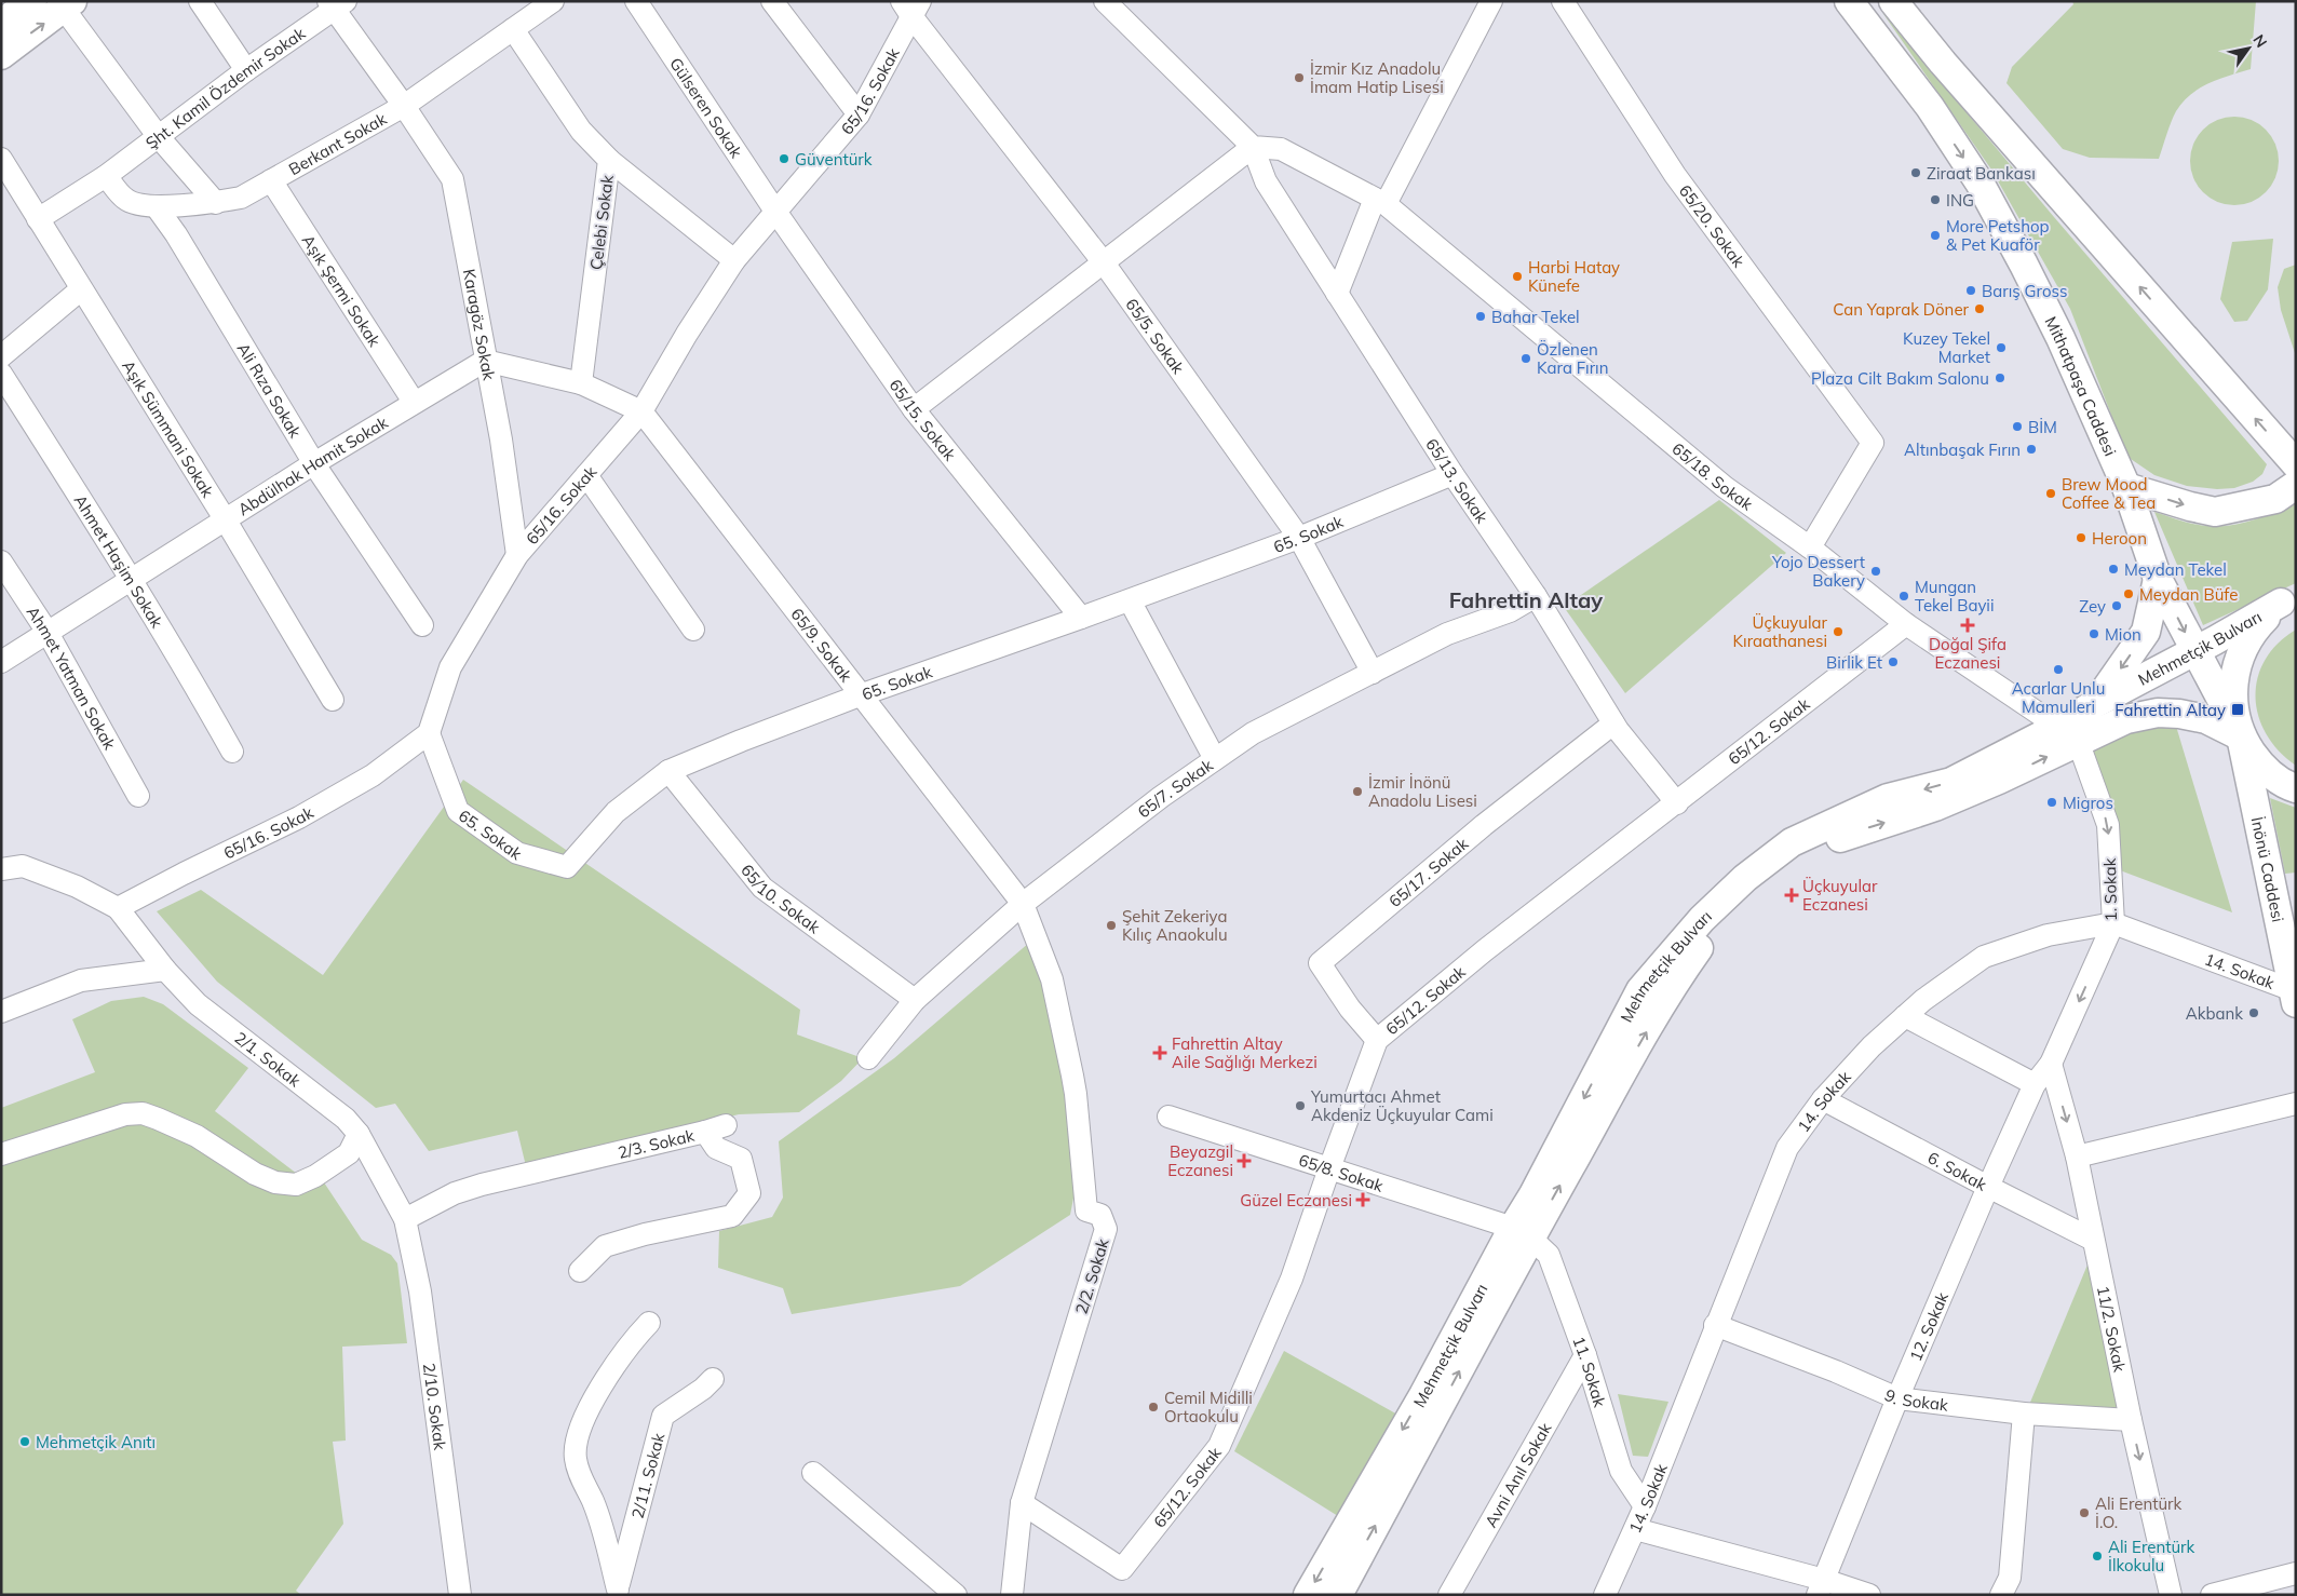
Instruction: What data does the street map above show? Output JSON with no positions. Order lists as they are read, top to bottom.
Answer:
{
  "streets": {
    "main road": ["Mithatpaşa Caddesi", "Mehmetçik Bulvarı", "İnönü Caddesi"],
    "street": [
      "Şht. Kamil Özdemir Sokak",
      "65/16. Sokak",
      "Gülseren Sokak",
      "Berkant Sokak",
      "Çelebi Sokak",
      "65/20. Sokak",
      "Aşık Şermi Sokak",
      "Karagöz Sokak",
      "65/5. Sokak",
      "Ali Rıza Sokak",
      "65/15. Sokak",
      "Aşık Sümmani Sokak",
      "Abdülhak Hamit Sokak",
      "65/18. Sokak",
      "65/13. Sokak",
      "65. Sokak",
      "Ahmet Haşim Sokak",
      "65/9. Sokak",
      "Ahmet Yatman Sokak",
      "65/12. Sokak",
      "65/7. Sokak",
      "65/17. Sokak",
      "1. Sokak",
      "65/10. Sokak",
      "14. Sokak",
      "2/1. Sokak",
      "2/3. Sokak",
      "6. Sokak",
      "65/8. Sokak",
      "2/2. Sokak",
      "12. Sokak",
      "11/2. Sokak",
      "11. Sokak",
      "9. Sokak",
      "2/10. Sokak",
      "2/11. Sokak",
      "Avni Anıl Sokak"
    ]
  },
  "crossings": [
    ["Şht. Kamil Özdemir Sokak", "Berkant Sokak"],
    ["Şht. Kamil Özdemir Sokak", "Karagöz Sokak"],
    ["Şht. Kamil Özdemir Sokak", "Aşık Sümmani Sokak"],
    ["65/16. Sokak", "Gülseren Sokak"],
    ["65/16. Sokak", "Karagöz Sokak"],
    ["65/16. Sokak", "65/5. Sokak"],
    ["65/16. Sokak", "65/15. Sokak"],
    ["65/16. Sokak", "65. Sokak"],
    ["65/16. Sokak", "65/9. Sokak"],
    ["65/16. Sokak", "2/1. Sokak"],
    ["Gülseren Sokak", "65/15. Sokak"],
    ["Berkant Sokak", "Çelebi Sokak"],
    ["Berkant Sokak", "Aşık Şermi Sokak"],
    ["Berkant Sokak", "Karagöz Sokak"],
    ["Berkant Sokak", "Ali Rıza Sokak"],
    ["65/20. Sokak", "65/18. Sokak"],
    ["Aşık Şermi Sokak", "Abdülhak Hamit Sokak"],
    ["Karagöz Sokak", "Abdülhak Hamit Sokak"],
    ["65/5. Sokak", "65. Sokak"],
    ["65/5. Sokak", "65/7. Sokak"],
    ["Mithatpaşa Caddesi", "Mehmetçik Bulvarı"],
    ["Mithatpaşa Caddesi", "İnönü Caddesi"],
    ["Ali Rıza Sokak", "Abdülhak Hamit Sokak"],
    ["65/15. Sokak", "65. Sokak"],
    ["Aşık Sümmani Sokak", "Abdülhak Hamit Sokak"],
    ["Abdülhak Hamit Sokak", "Ahmet Haşim Sokak"],
    ["Abdülhak Hamit Sokak", "Ahmet Yatman Sokak"],
    ["65/18. Sokak", "Mehmetçik Bulvarı"],
    ["65/18. Sokak", "65/12. Sokak"],
    ["65/18. Sokak", "1. Sokak"],
    ["65/13. Sokak", "65. Sokak"],
    ["65/13. Sokak", "65/12. Sokak"],
    ["65/13. Sokak", "65/7. Sokak"],
    ["65/13. Sokak", "65/17. Sokak"],
    ["65. Sokak", "65/9. Sokak"],
    ["65. Sokak", "65/10. Sokak"],
    ["65/9. Sokak", "65/7. Sokak"],
    ["65/9. Sokak", "2/2. Sokak"],
    ["Mehmetçik Bulvarı", "İnönü Caddesi"],
    ["Mehmetçik Bulvarı", "1. Sokak"],
    ["Mehmetçik Bulvarı", "65/8. Sokak"],
    ["Mehmetçik Bulvarı", "11. Sokak"],
    ["65/12. Sokak", "65/17. Sokak"],
    ["65/12. Sokak", "65/8. Sokak"],
    ["65/12. Sokak", "2/2. Sokak"],
    ["65/7. Sokak", "65/10. Sokak"],
    ["65/7. Sokak", "2/2. Sokak"],
    ["İnönü Caddesi", "14. Sokak"],
    ["1. Sokak", "14. Sokak"],
    ["1. Sokak", "12. Sokak"],
    ["1. Sokak", "11/2. Sokak"],
    ["14. Sokak", "6. Sokak"],
    ["14. Sokak", "11. Sokak"],
    ["14. Sokak", "9. Sokak"],
    ["2/1. Sokak", "2/3. Sokak"],
    ["2/1. Sokak", "2/10. Sokak"],
    ["2/3. Sokak", "2/10. Sokak"],
    ["6. Sokak", "12. Sokak"],
    ["6. Sokak", "11/2. Sokak"],
    ["65/8. Sokak", "11. Sokak"],
    ["12. Sokak", "11/2. Sokak"],
    ["12. Sokak", "9. Sokak"],
    ["11/2. Sokak", "9. Sokak"],
    ["11. Sokak", "Avni Anıl Sokak"]
  ],
  "one_way": ["1. Sokak"],
  "districts": ["Fahrettin Altay"],
  "places": {
    "other": [
      "İzmir Kız Anadolu İmam Hatip Lisesi",
      "Güventürk",
      "Ziraat Bankası",
      "ING",
      "More Petshop & Pet Kuaför",
      "Harbi Hatay Künefe",
      "Barış Gross",
      "Can Yaprak Döner",
      "Bahar Tekel",
      "Kuzey Tekel Market",
      "Özlenen Kara Fırın",
      "Plaza Cilt Bakım Salonu",
      "BİM",
      "Altınbaşak Fırın",
      "Brew Mood Coffee & Tea",
      "Heroon",
      "Meydan Tekel",
      "Yojo Dessert Bakery",
      "Meydan Büfe",
      "Mungan Tekel Bayii",
      "Zey",
      "Üçkuyular Kıraathanesi",
      "Mion",
      "Birlik Et",
      "Acarlar Unlu Mamulleri",
      "İzmir İnönü Anadolu Lisesi",
      "Migros",
      "Şehit Zekeriya Kılıç Anaokulu",
      "Akbank",
      "Yumurtacı Ahmet Akdeniz Üçkuyular Cami",
      "Cemil Midilli Ortaokulu",
      "Mehmetçik Anıtı",
      "Ali Erentürk İ.O.",
      "Ali Erentürk İlkokulu"
    ],
    "health": [
      "Doğal Şifa Eczanesi",
      "Üçkuyular Eczanesi",
      "Fahrettin Altay Aile Sağlığı Merkezi",
      "Beyazgil Eczanesi",
      "Güzel Eczanesi"
    ],
    "transit": ["Fahrettin Altay"]
  },
  "north": "top right"
}
